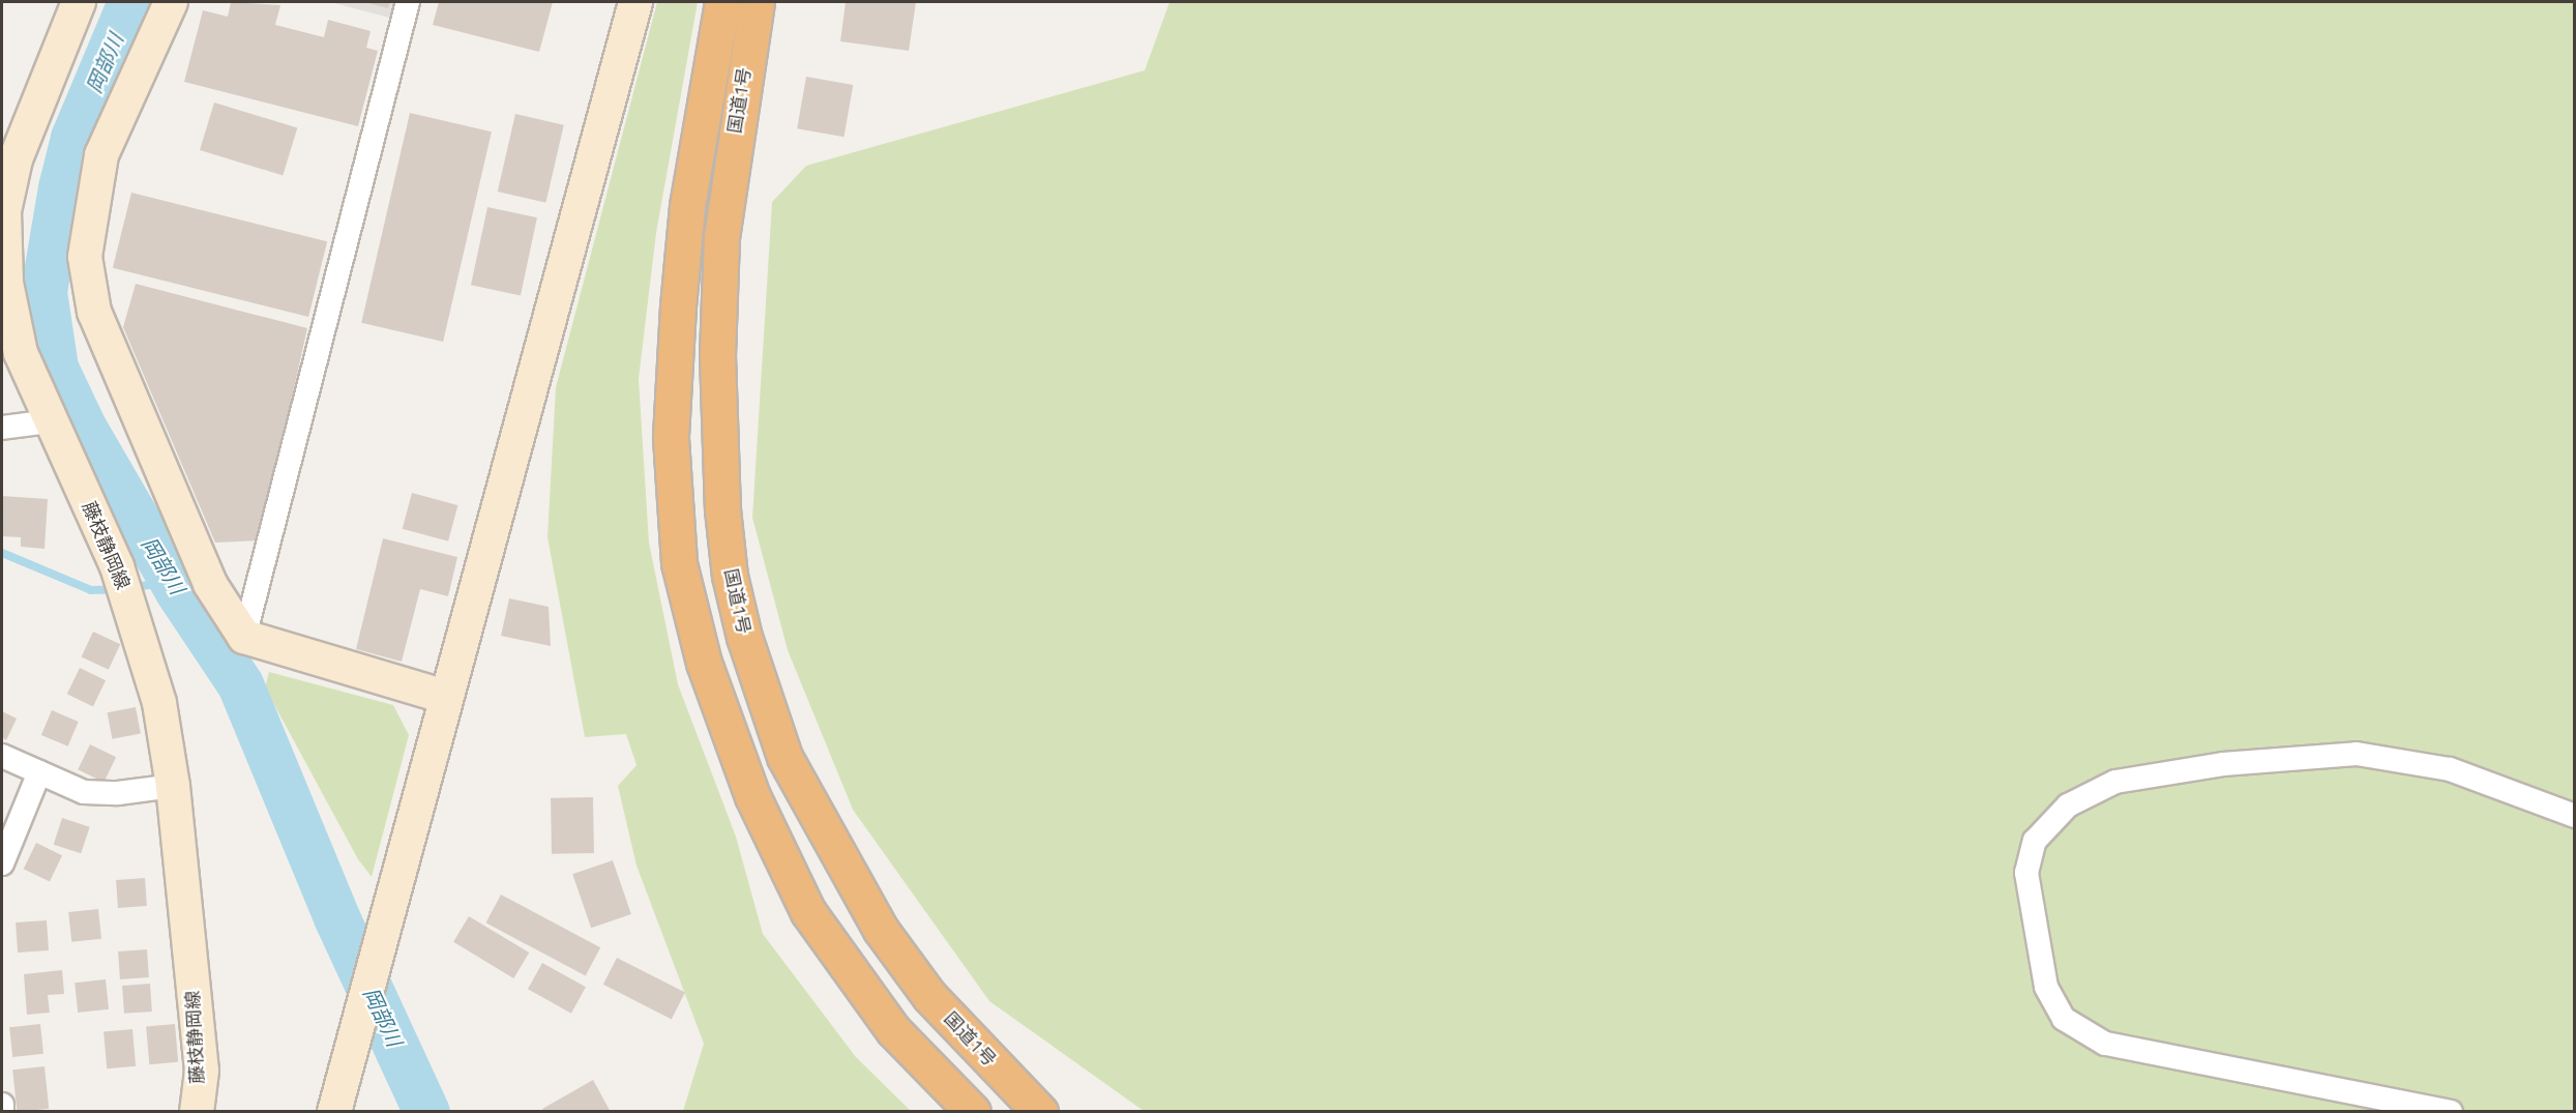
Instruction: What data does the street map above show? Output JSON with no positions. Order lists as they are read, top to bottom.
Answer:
{
  "streets": {
    "highway": ["国道1号"],
    "street": ["藤枝静岡線"]
  },
  "water": ["岡部川"]
}
